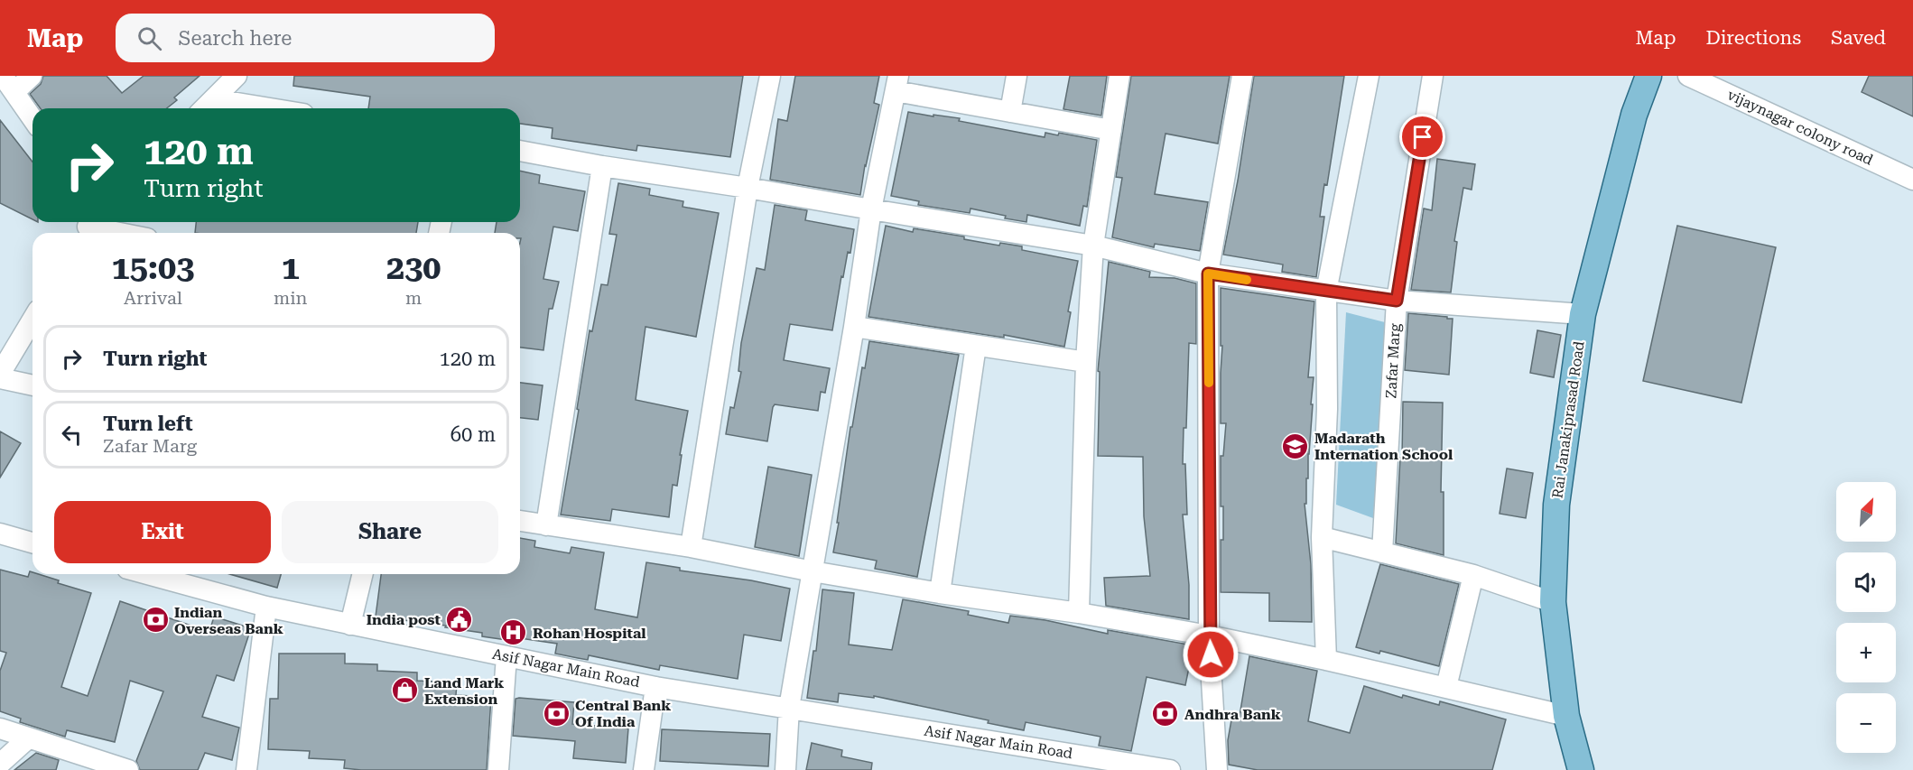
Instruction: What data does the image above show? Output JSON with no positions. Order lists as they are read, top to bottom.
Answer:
{
  "streets": {
    "main road": ["Rai Janakiprasad Road"],
    "street": ["vijaynagar colony road", "Zafar Marg", "Asif Nagar Main Road"]
  },
  "places": {
    "school or university": ["Madarath Internation School"],
    "public building": ["India post"],
    "bank": ["Indian Overseas Bank", "Central Bank Of India", "Andhra Bank"],
    "hospital": ["Rohan Hospital"],
    "shop": ["Land Mark Extension"]
  },
  "north": "top right",
  "page": {
    "header": "Map",
    "search": "Search here",
    "nav": ["Map", "Directions", "Saved"],
    "turn": ["120 m", "Turn right"],
    "eta": [
      "15:03",
      "Arrival",
      "1",
      "min",
      "230",
      "m"
    ],
    "list": [
      {
        "name": "Turn right",
        "value": "120 m"
      },
      {
        "name": "Turn left",
        "note": "Zafar Marg",
        "value": "60 m"
      }
    ],
    "map_buttons": ["+", "−"],
    "buttons": ["Exit", "Share"]
  }
}
